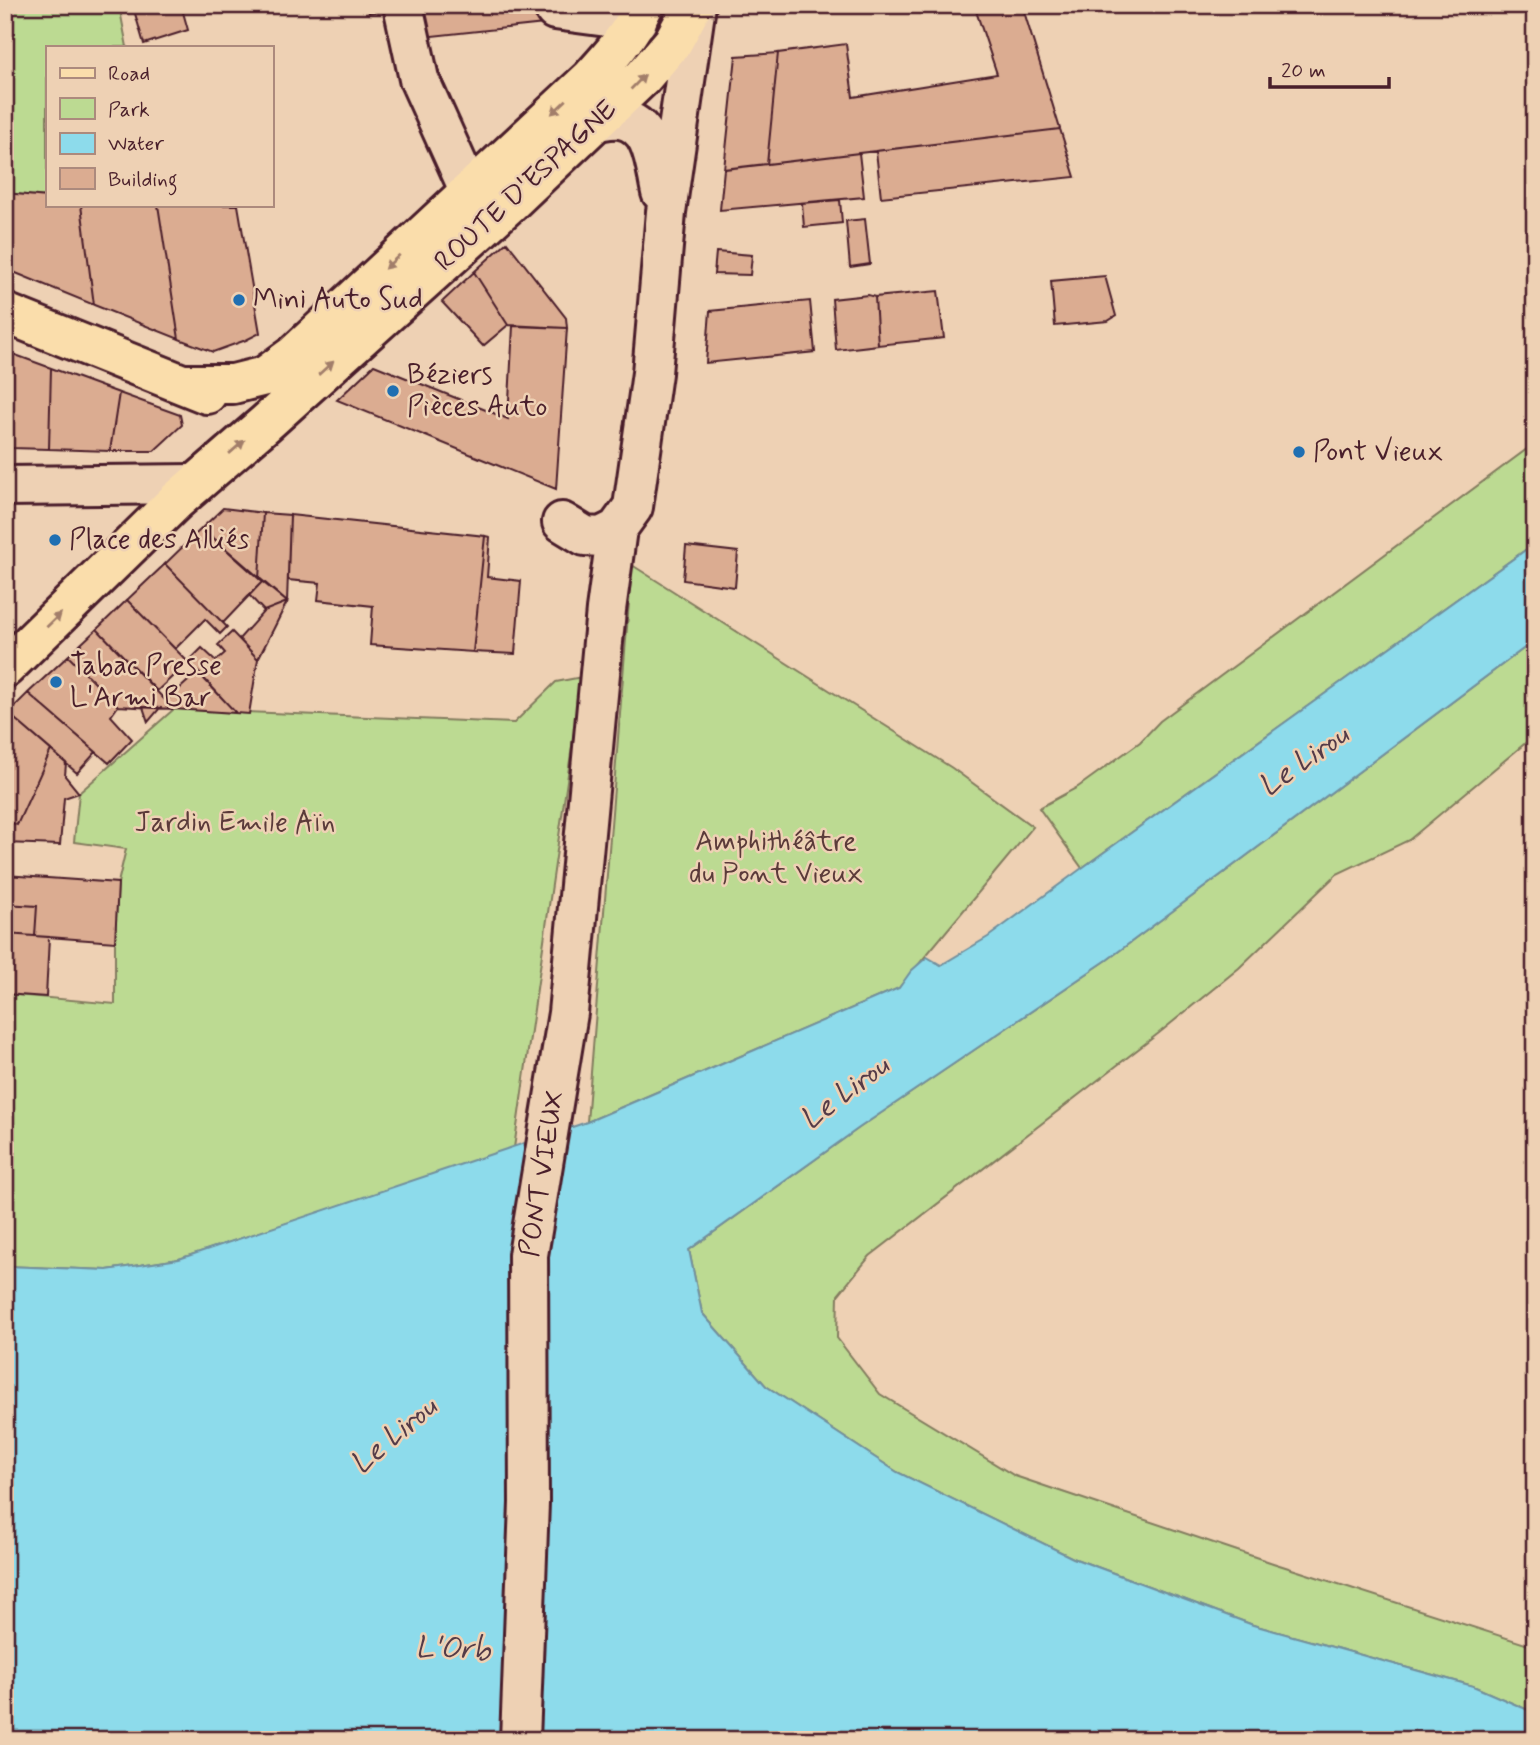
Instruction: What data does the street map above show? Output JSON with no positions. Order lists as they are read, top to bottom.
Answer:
{
  "streets": {
    "main road": ["ROUTE D'ESPAGNE"],
    "street": ["PONT VIEUX"]
  },
  "water": ["Le Lirou", "L'Orb"],
  "parks": ["Jardin Emile Aïn", "Amphithéâtre du Pont Vieux"],
  "places": [
    "Mini Auto Sud",
    "Béziers Pièces Auto",
    "Pont Vieux",
    "Place des Alliés",
    "Tabac Presse L'Armi Bar"
  ],
  "legend": [
    "Road",
    "Park",
    "Water",
    "Building"
  ],
  "scale_bar": "20 m"
}
